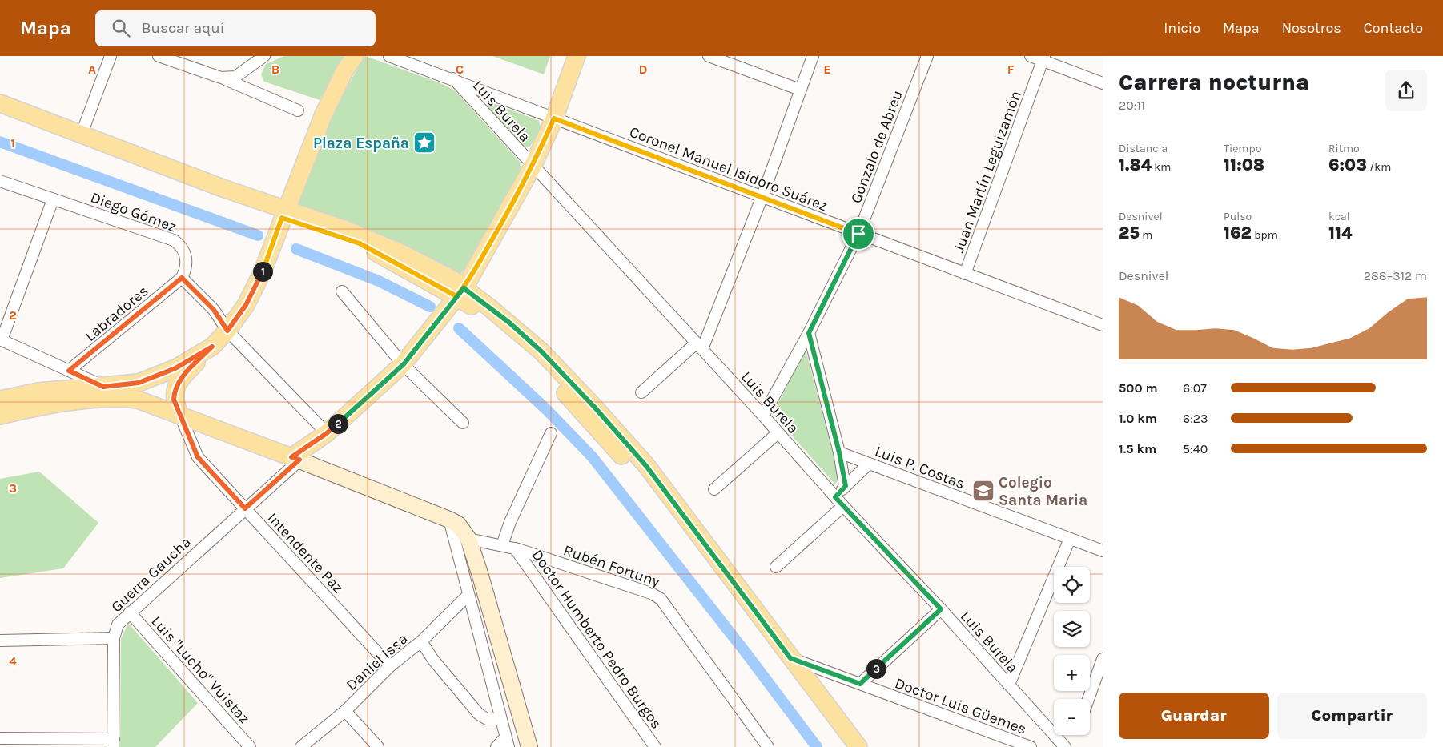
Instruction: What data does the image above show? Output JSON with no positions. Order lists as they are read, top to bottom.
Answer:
{
  "streets": {
    "street": [
      "Luis Burela",
      "Gonzalo de Abreu",
      "Coronel Manuel Isidoro Suárez",
      "Juan Martín Leguizamón",
      "Diego Gómez",
      "Labradores",
      "Luis P. Costas",
      "Intendente Paz",
      "Rubén Fortuny",
      "Guerra Gaucha",
      "Doctor Humberto Pedro Burgos",
      "Daniel Issa",
      "Luis \"Lucho\" Vuistaz",
      "Doctor Luis Güemes"
    ]
  },
  "crossings": [
    ["Luis Burela", "Gonzalo de Abreu"],
    ["Luis Burela", "Coronel Manuel Isidoro Suárez"],
    ["Gonzalo de Abreu", "Coronel Manuel Isidoro Suárez"],
    ["Coronel Manuel Isidoro Suárez", "Juan Martín Leguizamón"],
    ["Diego Gómez", "Labradores"],
    ["Intendente Paz", "Guerra Gaucha"],
    ["Intendente Paz", "Daniel Issa"],
    ["Rubén Fortuny", "Doctor Humberto Pedro Burgos"],
    ["Guerra Gaucha", "Luis \"Lucho\" Vuistaz"]
  ],
  "places": {
    "place": ["Plaza España"],
    "school or university": ["Colegio Santa Maria"]
  },
  "page": {
    "header": "Mapa",
    "search": "Buscar aquí",
    "nav": [
      "Inicio",
      "Mapa",
      "Nosotros",
      "Contacto"
    ],
    "heading": ["Carrera nocturna", "20:11"],
    "stats": [
      ["Distancia", "1.84 km"],
      ["Tiempo", "11:08"],
      ["Ritmo", "6:03 /km"],
      ["Desnivel", "25 m"],
      ["Pulso", "162 bpm"],
      ["kcal", "114"]
    ],
    "chart": ["Desnivel", "288–312 m"],
    "pins": ["1", "2", "3"],
    "list": [
      {
        "name": "500 m",
        "note": "6:07"
      },
      {
        "name": "1.0 km",
        "note": "6:23"
      },
      {
        "name": "1.5 km",
        "note": "5:40"
      }
    ],
    "map_buttons": ["+", "−"],
    "buttons": ["Guardar", "Compartir"]
  },
  "grid": {
    "columns": [
      "A",
      "B",
      "C",
      "D",
      "E",
      "F"
    ],
    "rows": [
      "1",
      "2",
      "3",
      "4"
    ]
  }
}
